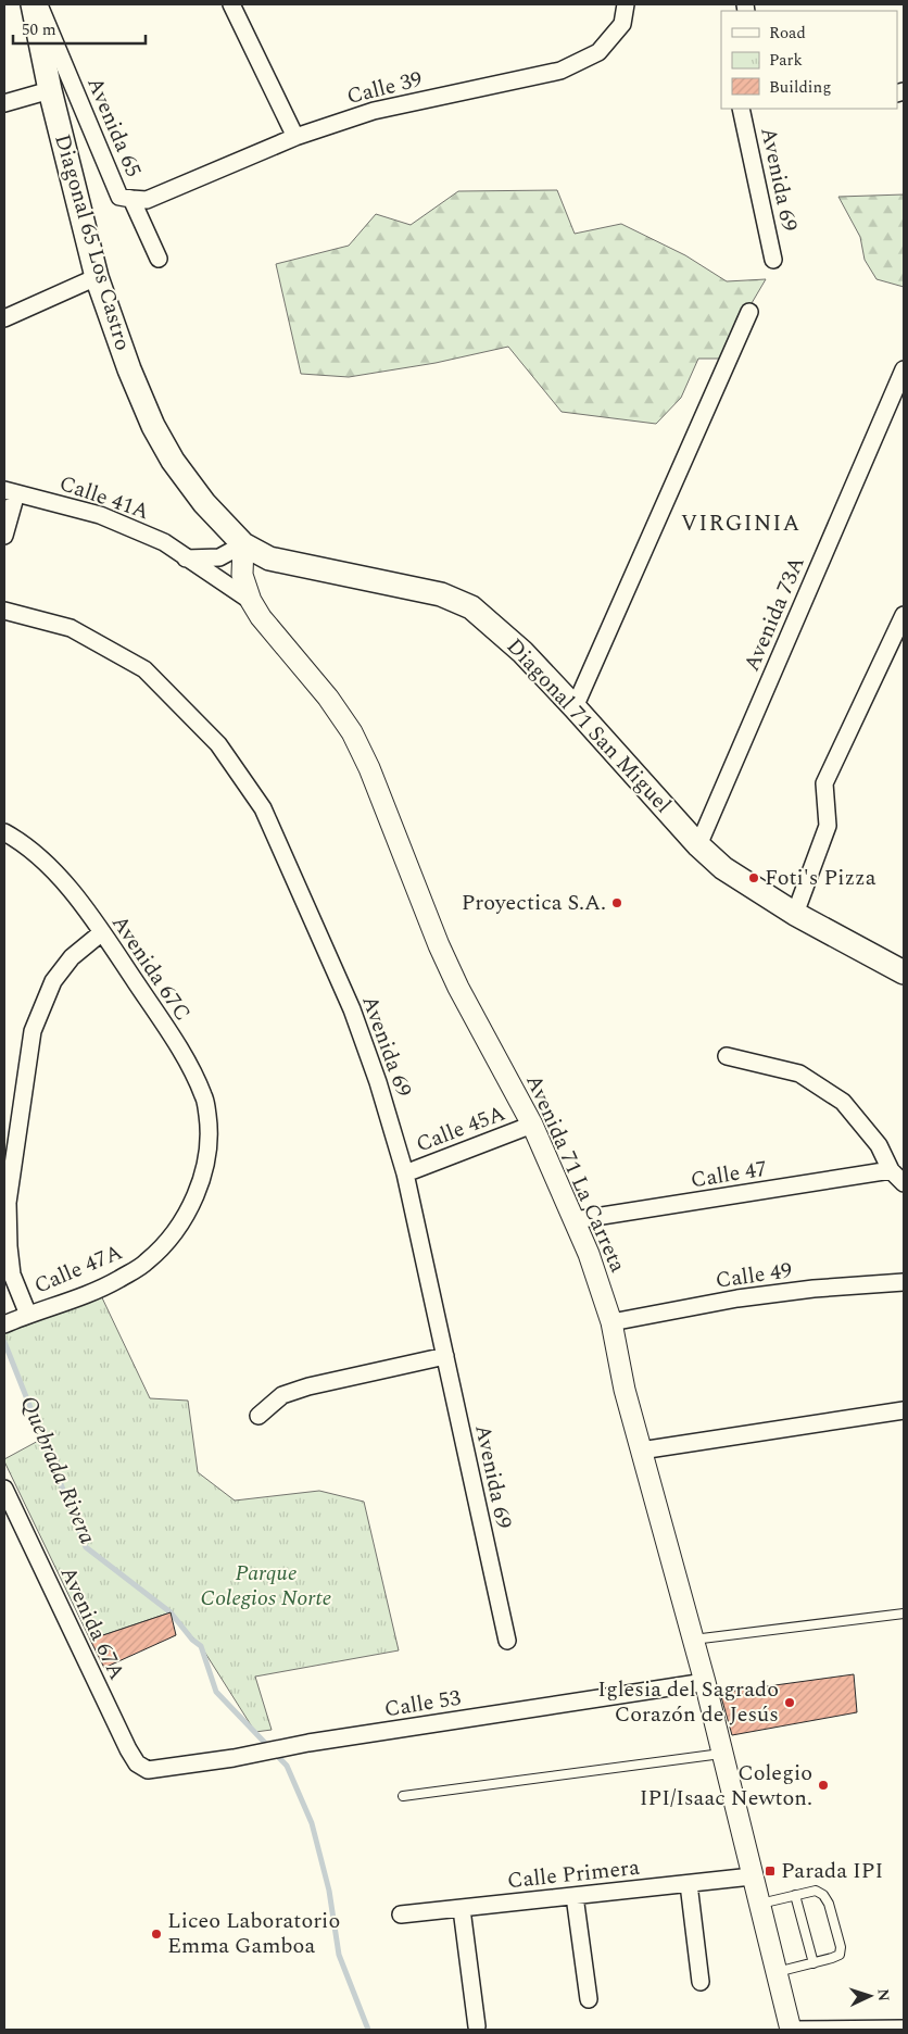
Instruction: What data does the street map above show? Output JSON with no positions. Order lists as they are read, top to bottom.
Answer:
{
  "streets": {
    "main road": ["Diagonal 65 Los Castro", "Diagonal 71 San Miguel"],
    "street": [
      "Calle 39",
      "Avenida 65",
      "Avenida 69",
      "Calle 41A",
      "Avenida 73A",
      "Avenida 67C",
      "Calle 45A",
      "Avenida 71 La Carreta",
      "Calle 47",
      "Calle 47A",
      "Calle 49",
      "Avenida 67A",
      "Calle 53",
      "Calle Primera"
    ]
  },
  "crossings": [
    ["Calle 39", "Avenida 65"],
    ["Avenida 69", "Calle 45A"],
    ["Diagonal 65 Los Castro", "Diagonal 71 San Miguel"],
    ["Diagonal 65 Los Castro", "Avenida 71 La Carreta"],
    ["Calle 41A", "Avenida 71 La Carreta"],
    ["Avenida 73A", "Diagonal 71 San Miguel"],
    ["Diagonal 71 San Miguel", "Avenida 71 La Carreta"],
    ["Avenida 67C", "Calle 47A"],
    ["Calle 45A", "Avenida 71 La Carreta"],
    ["Avenida 71 La Carreta", "Calle 47"],
    ["Avenida 71 La Carreta", "Calle 49"],
    ["Avenida 71 La Carreta", "Calle 53"],
    ["Avenida 71 La Carreta", "Calle Primera"],
    ["Avenida 67A", "Calle 53"]
  ],
  "districts": ["VIRGINIA"],
  "water": ["Quebrada Rivera"],
  "parks": ["Parque Colegios Norte"],
  "places": {
    "other": [
      "Foti's Pizza",
      "Proyectica S.A.",
      "Iglesia del Sagrado Corazón de Jesús",
      "Colegio IPI/Isaac Newton.",
      "Liceo Laboratorio Emma Gamboa"
    ],
    "transit": ["Parada IPI"]
  },
  "legend": ["Road", "Park", "Building"],
  "scale_bar": "50 m",
  "north": "right"
}
